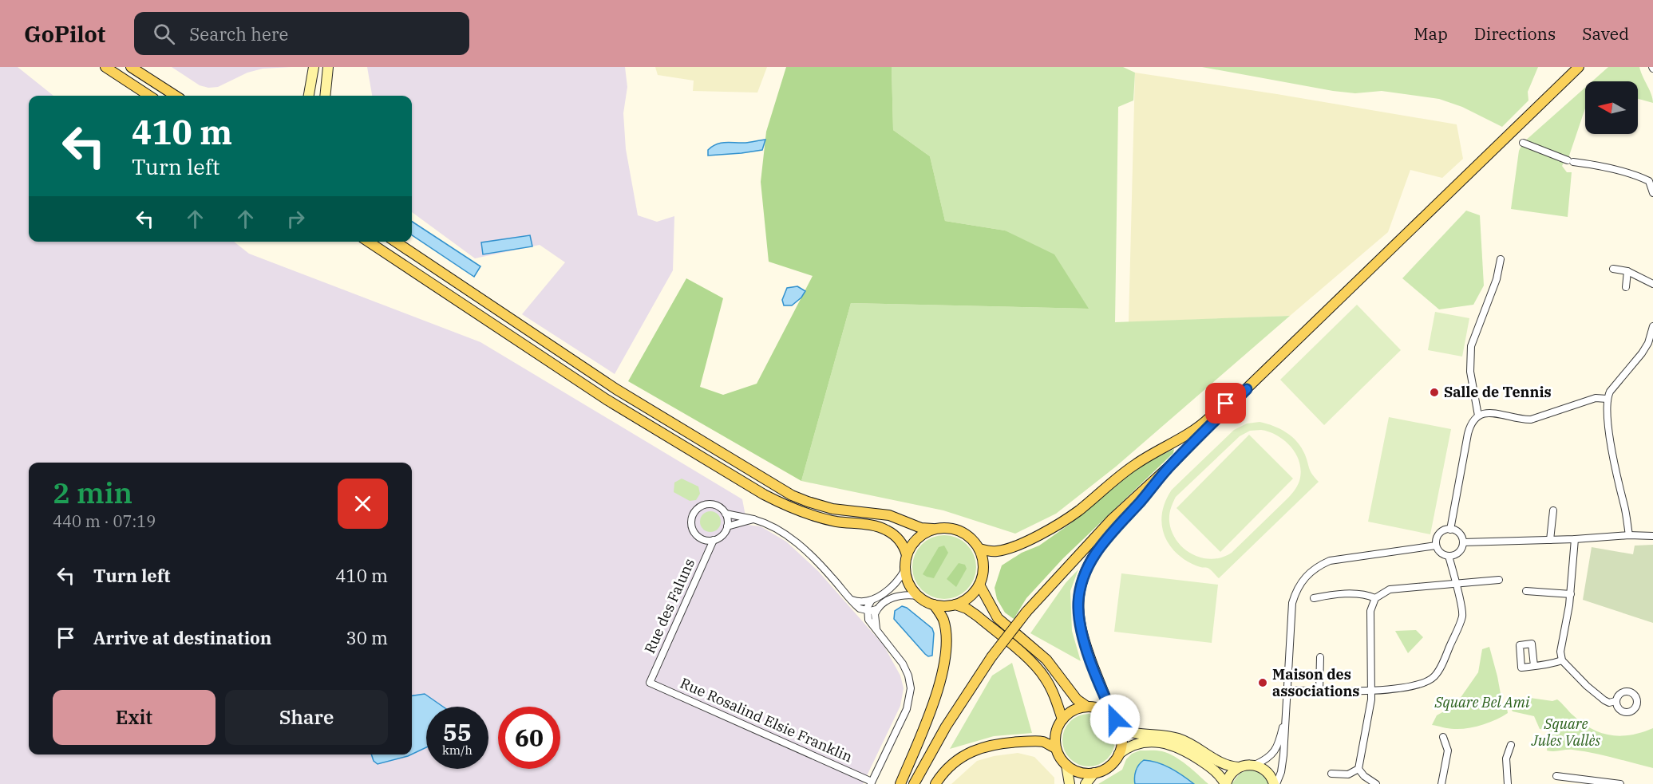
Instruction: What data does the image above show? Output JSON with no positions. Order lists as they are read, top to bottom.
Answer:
{
  "streets": {
    "street": ["Rue des Faluns", "Rue Rosalind Elsie Franklin"]
  },
  "crossings": [
    ["Rue des Faluns", "Rue Rosalind Elsie Franklin"]
  ],
  "parks": ["Square Bel Ami", "Square Jules Vallès"],
  "places": ["Salle de Tennis", "Maison des associations"],
  "north": "left",
  "page": {
    "header": "GoPilot",
    "search": "Search here",
    "nav": ["Map", "Directions", "Saved"],
    "turn": ["410 m", "Turn left"],
    "heading": ["2 min", "440 m · 07:19"],
    "list": [
      {
        "name": "Turn left",
        "value": "410 m"
      },
      {
        "name": "Arrive at destination",
        "value": "30 m"
      }
    ],
    "buttons": ["Exit", "Share"],
    "speed": "55 km/h",
    "limit": "60"
  }
}
